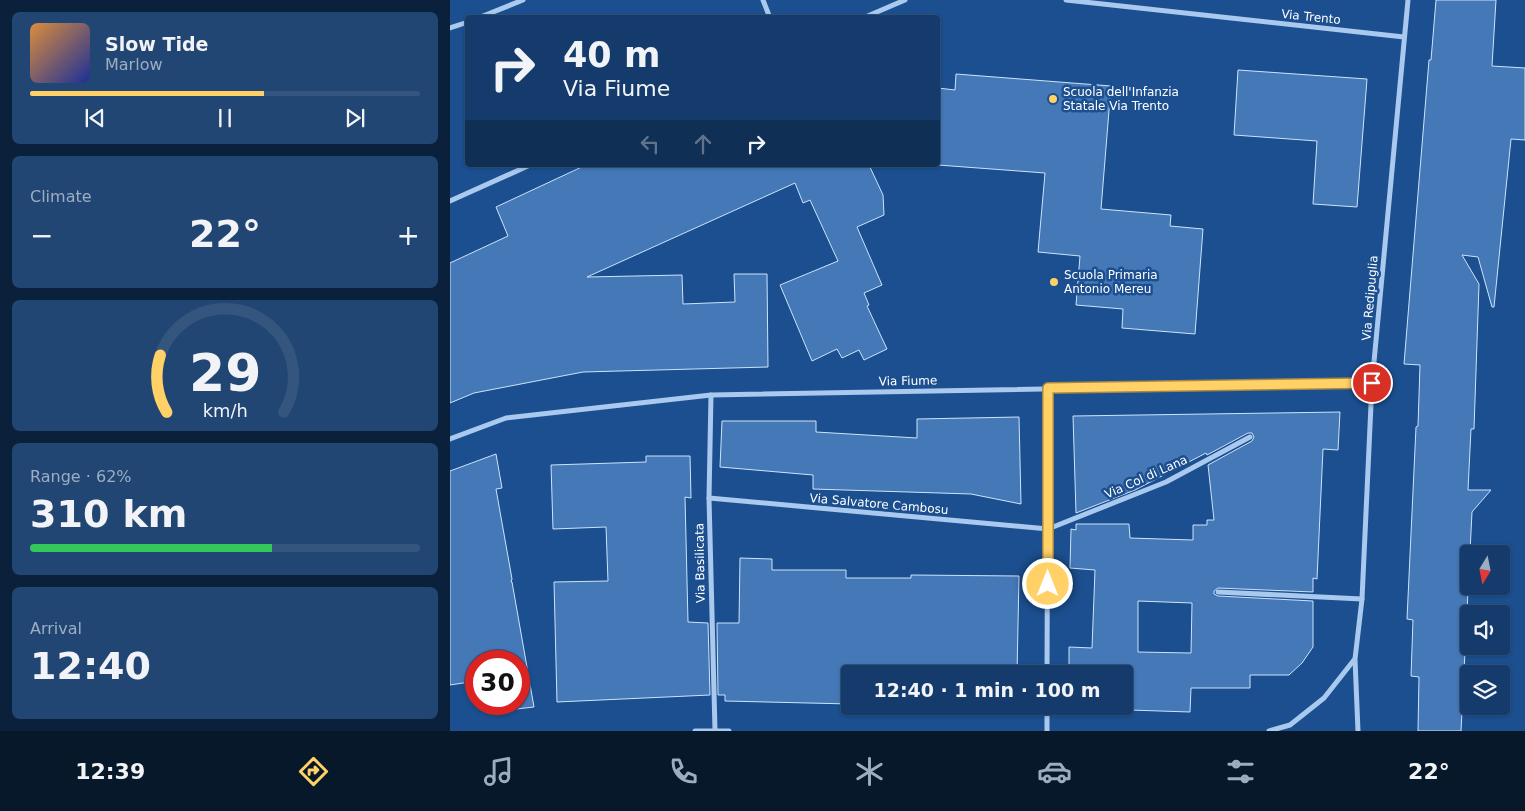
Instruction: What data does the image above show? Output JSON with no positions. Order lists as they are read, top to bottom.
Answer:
{
  "streets": {
    "street": [
      "Via Trento",
      "Via Redipuglia",
      "Via Fiume",
      "Via Col di Lana",
      "Via Salvatore Cambosu",
      "Via Basilicata"
    ]
  },
  "crossings": [
    ["Via Trento", "Via Redipuglia"],
    ["Via Redipuglia", "Via Fiume"],
    ["Via Fiume", "Via Basilicata"],
    ["Via Col di Lana", "Via Salvatore Cambosu"],
    ["Via Salvatore Cambosu", "Via Basilicata"]
  ],
  "places": ["Scuola dell'Infanzia Statale Via Trento", "Scuola Primaria Antonio Mereu"],
  "north": "bottom",
  "page": {
    "turn": ["40 m", "Via Fiume"],
    "song": ["Slow Tide", "Marlow"],
    "tile": [
      "Climate",
      ["Range · 62%", "310 km"],
      ["Arrival", "12:40"]
    ],
    "heat": ["−", "22°", "+"],
    "limit": "30",
    "trip": "12:40 · 1 min · 100 m",
    "tabs": ["12:39", "22°"],
    "gauge": ["29", "km/h"]
  }
}
